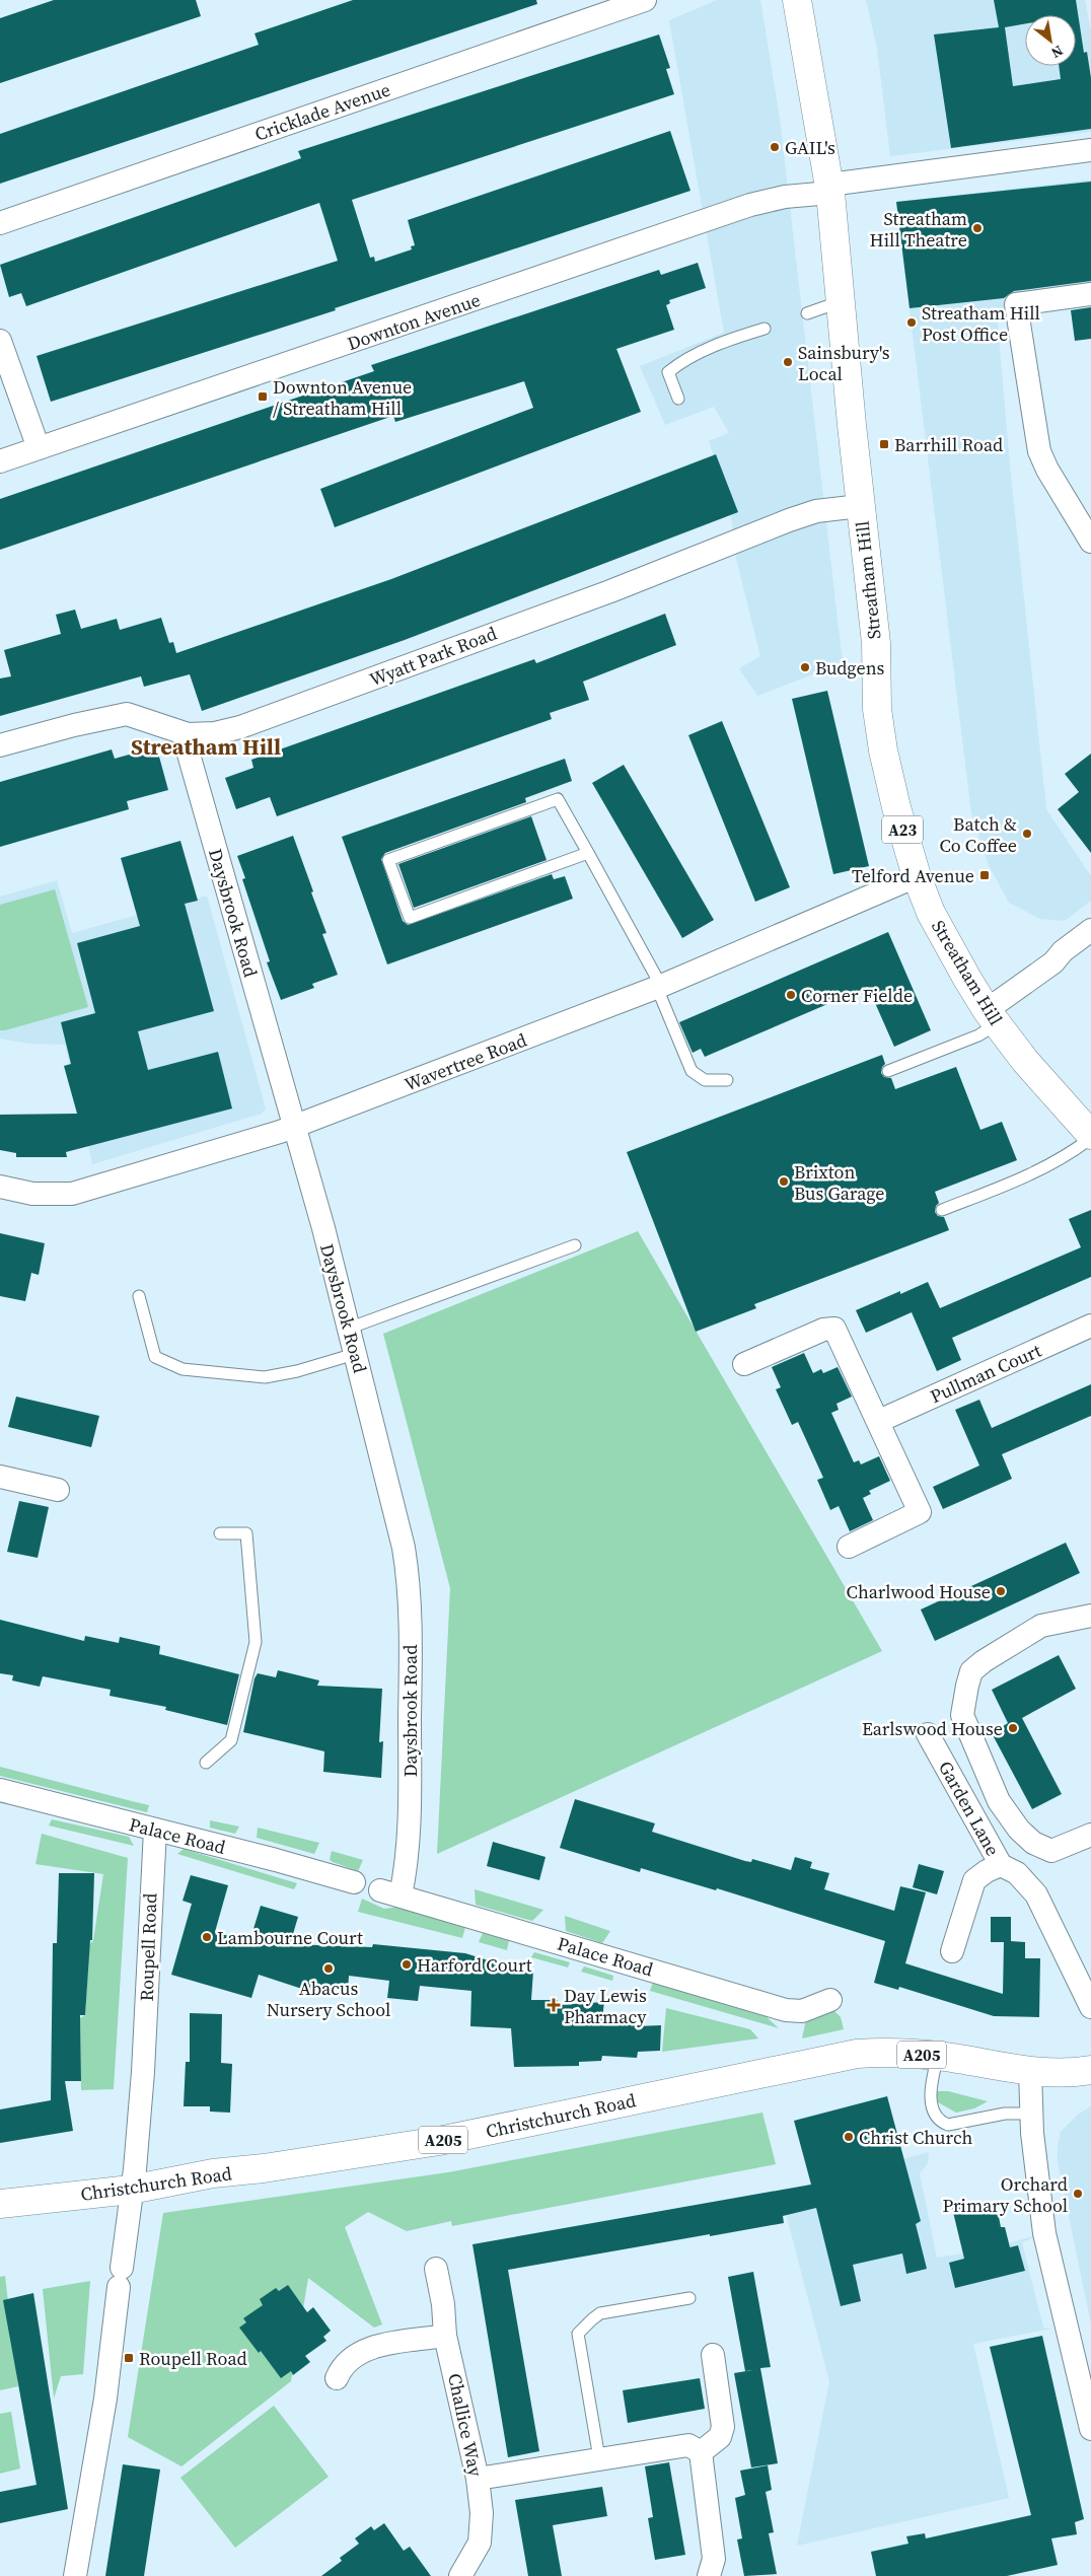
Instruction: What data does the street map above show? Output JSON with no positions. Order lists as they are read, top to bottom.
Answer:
{
  "streets": {
    "highway": [
      "Streatham Hill",
      "A23",
      "A205",
      "Christchurch Road"
    ],
    "street": [
      "Cricklade Avenue",
      "Downton Avenue",
      "Wyatt Park Road",
      "Daysbrook Road",
      "Wavertree Road",
      "Pullman Court",
      "Garden Lane",
      "Palace Road",
      "Roupell Road",
      "Challice Way"
    ]
  },
  "crossings": [
    ["Downton Avenue", "Streatham Hill"],
    ["Streatham Hill", "Wyatt Park Road"],
    ["Streatham Hill", "Wavertree Road"],
    ["Wyatt Park Road", "Daysbrook Road"],
    ["Daysbrook Road", "Wavertree Road"],
    ["Daysbrook Road", "Palace Road"],
    ["Palace Road", "Roupell Road"],
    ["Roupell Road", "Christchurch Road"]
  ],
  "districts": ["Streatham Hill"],
  "places": {
    "other": [
      "GAIL's",
      "Streatham Hill Theatre",
      "Streatham Hill Post Office",
      "Sainsbury's Local",
      "Budgens",
      "Batch & Co Coffee",
      "Corner Fielde",
      "Brixton Bus Garage",
      "Charlwood House",
      "Earlswood House",
      "Lambourne Court",
      "Harford Court",
      "Abacus Nursery School",
      "Christ Church",
      "Orchard Primary School"
    ],
    "transit": [
      "Downton Avenue / Streatham Hill",
      "Barrhill Road",
      "Telford Avenue",
      "Roupell Road"
    ],
    "health": ["Day Lewis Pharmacy"]
  },
  "north": "bottom right"
}
